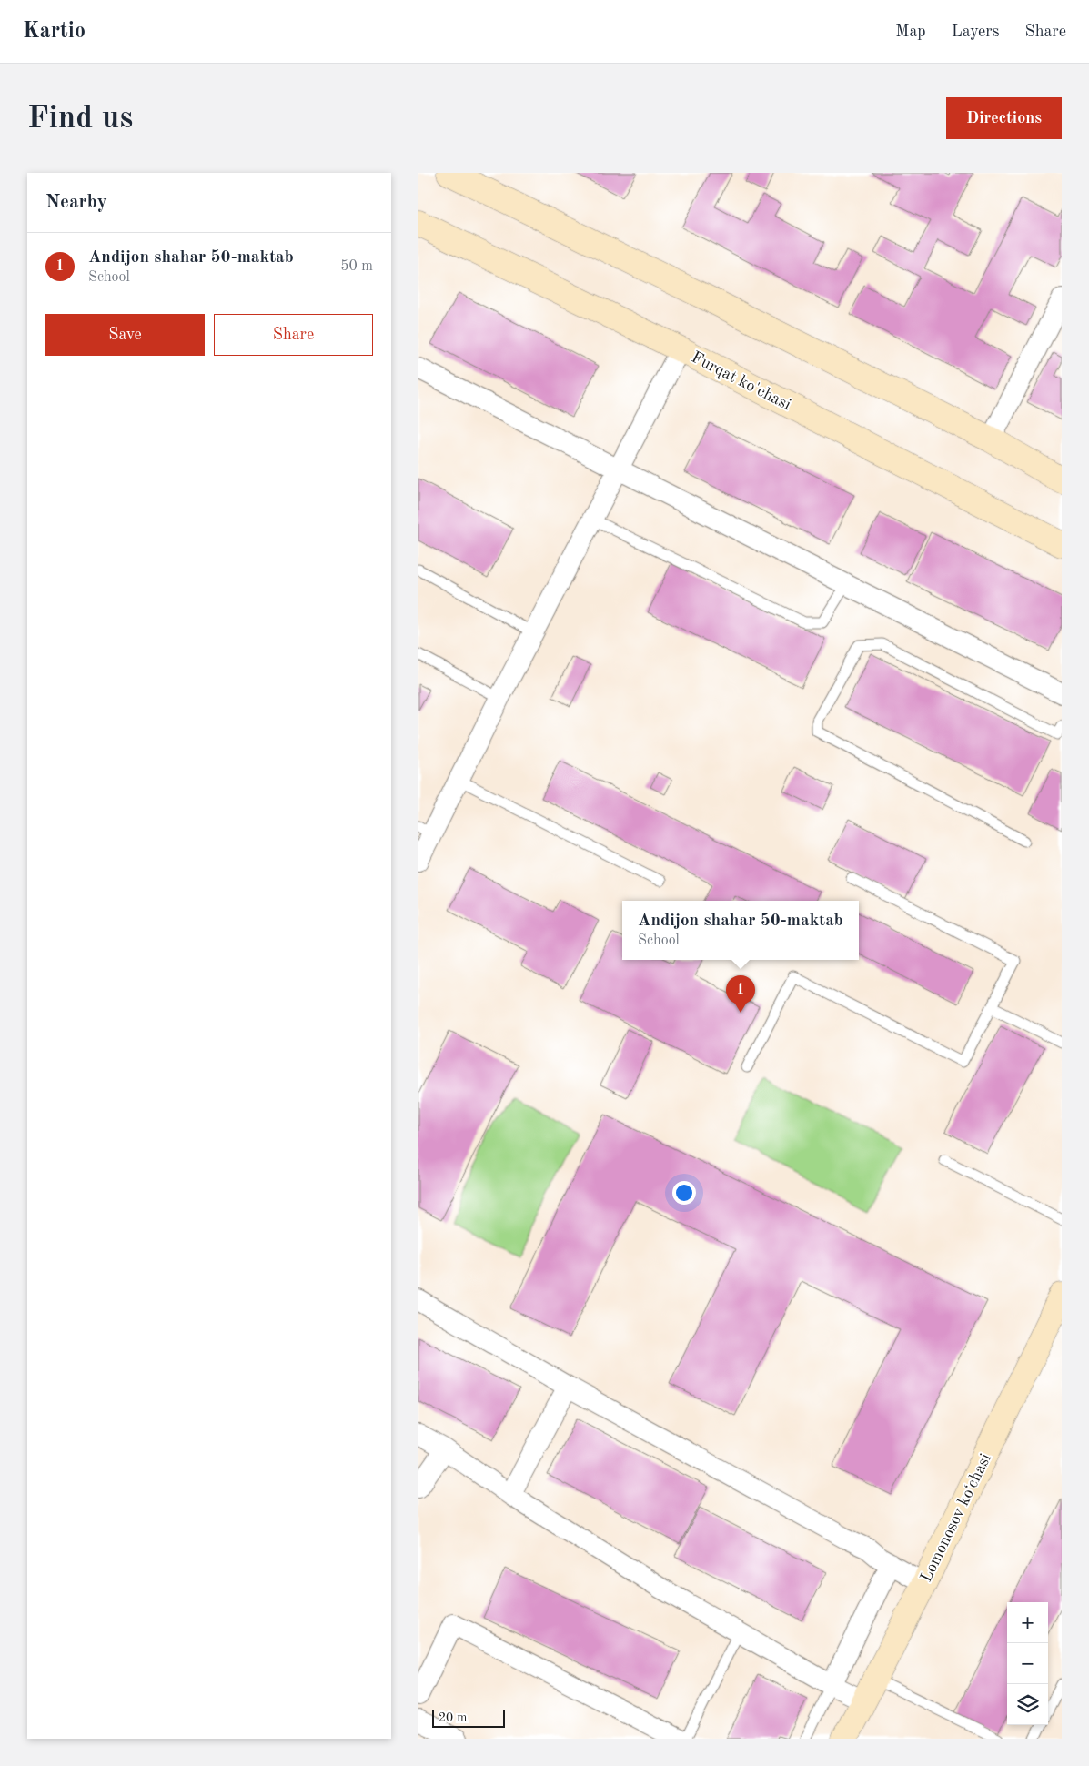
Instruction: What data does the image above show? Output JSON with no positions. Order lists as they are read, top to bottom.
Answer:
{
  "streets": {
    "main road": ["Furqat ko'chasi", "Lomonosov koʻchasi"]
  },
  "scale_bar": "20 m",
  "page": {
    "header": "Kartio",
    "nav": ["Map", "Layers", "Share"],
    "buttons": [
      "Directions",
      ["Save", "Share"]
    ],
    "title": "Find us",
    "heading": "Nearby",
    "list": [
      {
        "mark": "1",
        "name": "Andijon shahar 50-maktab",
        "note": "School",
        "value": "50 m"
      }
    ],
    "popup": ["Andijon shahar 50-maktab", "School"],
    "pins": "1",
    "map_buttons": ["+", "−"],
    "scale": "20 m"
  }
}
